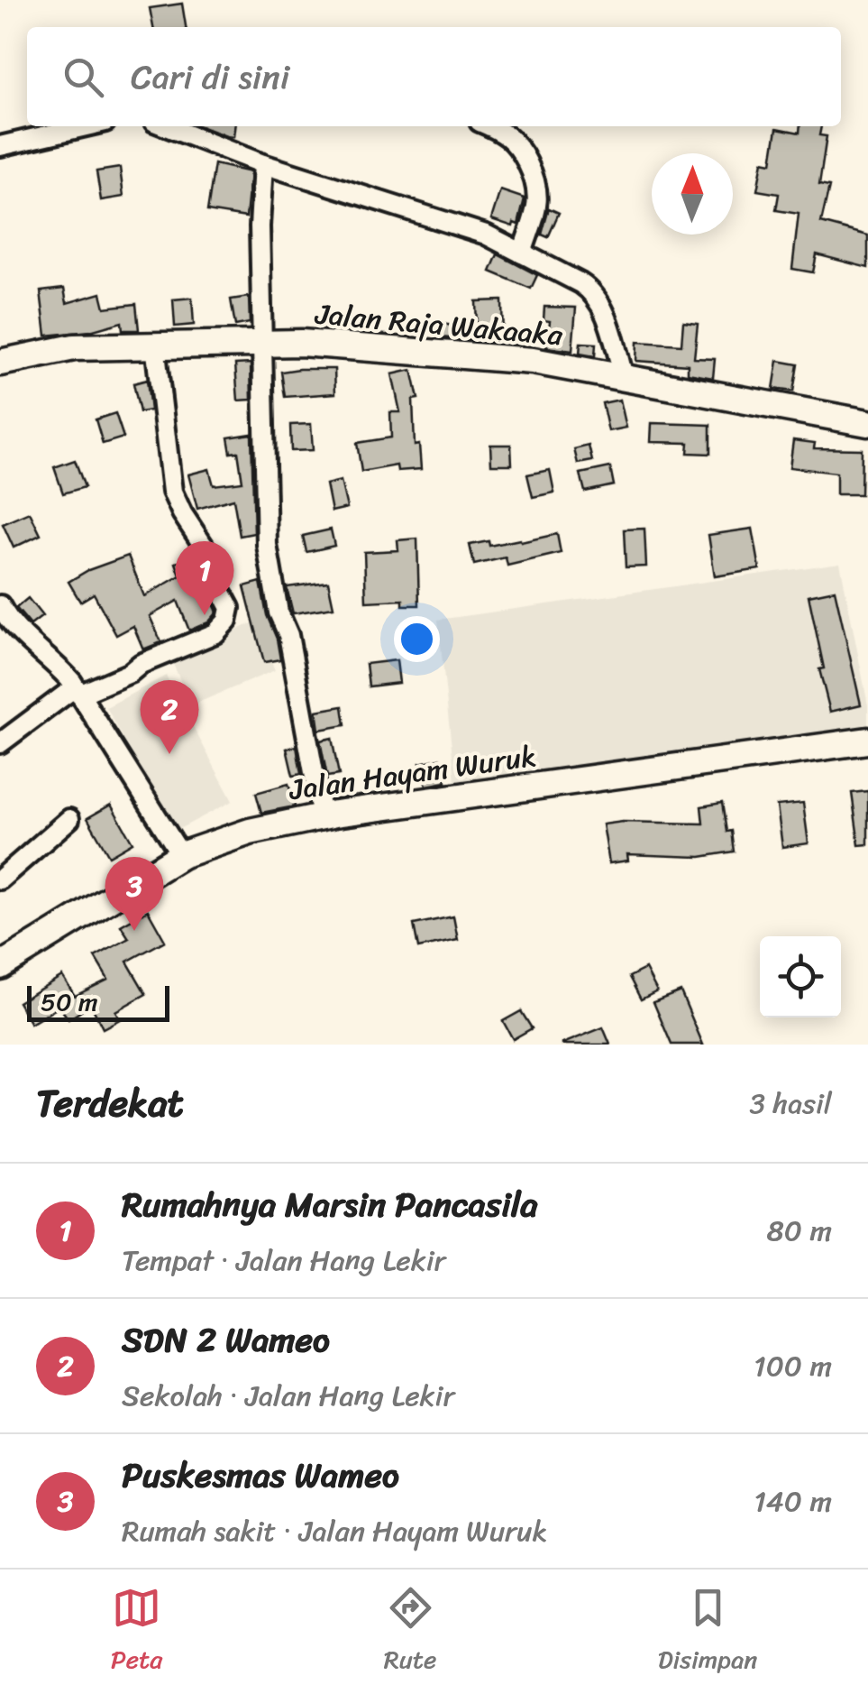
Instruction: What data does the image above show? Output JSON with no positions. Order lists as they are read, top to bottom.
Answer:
{
  "streets": {
    "street": ["Jalan Raja Wakaaka", "Jalan Hayam Wuruk"]
  },
  "scale_bar": "50 m",
  "north": "top",
  "page": {
    "search": "Cari di sini",
    "pins": ["1", "2", "3"],
    "scale": "50 m",
    "heading": ["Terdekat", "3 hasil"],
    "list": [
      {
        "mark": "1",
        "name": "Rumahnya Marsin Pancasila",
        "note": "Tempat · Jalan Hang Lekir",
        "value": "80 m"
      },
      {
        "mark": "2",
        "name": "SDN 2 Wameo",
        "note": "Sekolah · Jalan Hang Lekir",
        "value": "100 m"
      },
      {
        "mark": "3",
        "name": "Puskesmas Wameo",
        "note": "Rumah sakit · Jalan Hayam Wuruk",
        "value": "140 m"
      }
    ],
    "nav": ["Peta", "Rute", "Disimpan"]
  }
}
